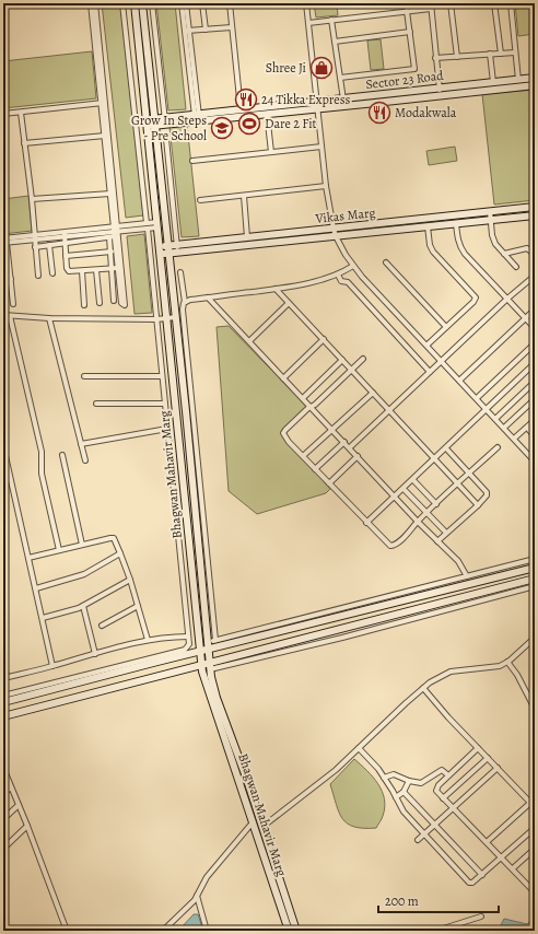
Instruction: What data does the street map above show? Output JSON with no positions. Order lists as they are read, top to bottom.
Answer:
{
  "streets": {
    "street": ["Sector 23 Road", "Vikas Marg", "Bhagwan Mahavir Marg"]
  },
  "crossings": [
    ["Sector 23 Road", "Bhagwan Mahavir Marg"],
    ["Vikas Marg", "Bhagwan Mahavir Marg"]
  ],
  "places": {
    "shop": ["Shree Ji"],
    "restaurant": ["24 Tikka Express", "Modakwala"],
    "sports": ["Dare 2 Fit"],
    "school or university": ["Grow In Steps - Pre School"]
  },
  "scale_bar": "200 m"
}
